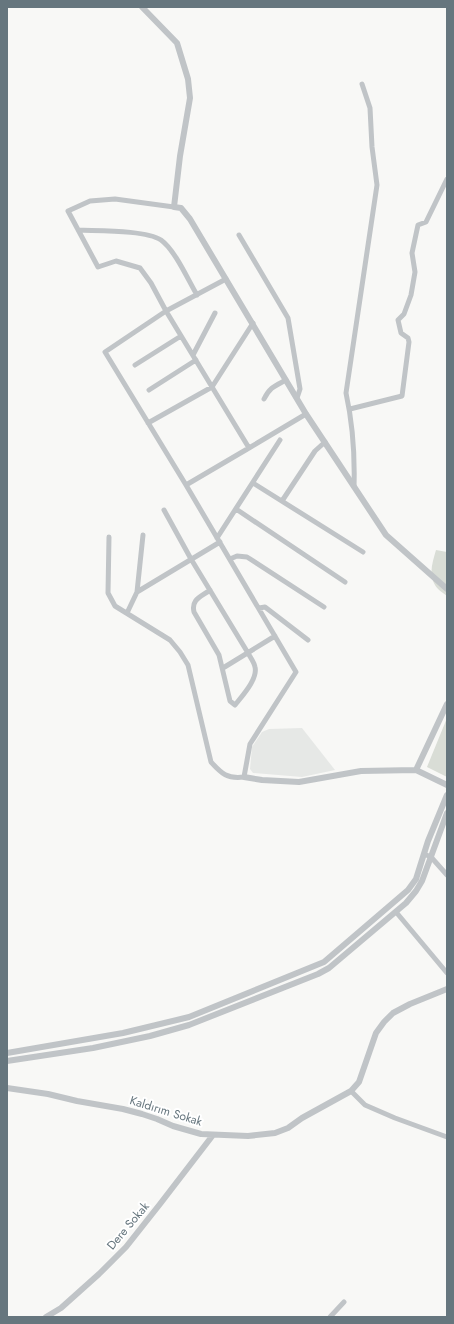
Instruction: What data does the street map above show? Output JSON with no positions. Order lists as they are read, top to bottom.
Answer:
{
  "streets": {
    "street": ["Kaldırım Sokak", "Dere Sokak"]
  },
  "crossings": [
    ["Kaldırım Sokak", "Dere Sokak"]
  ]
}
